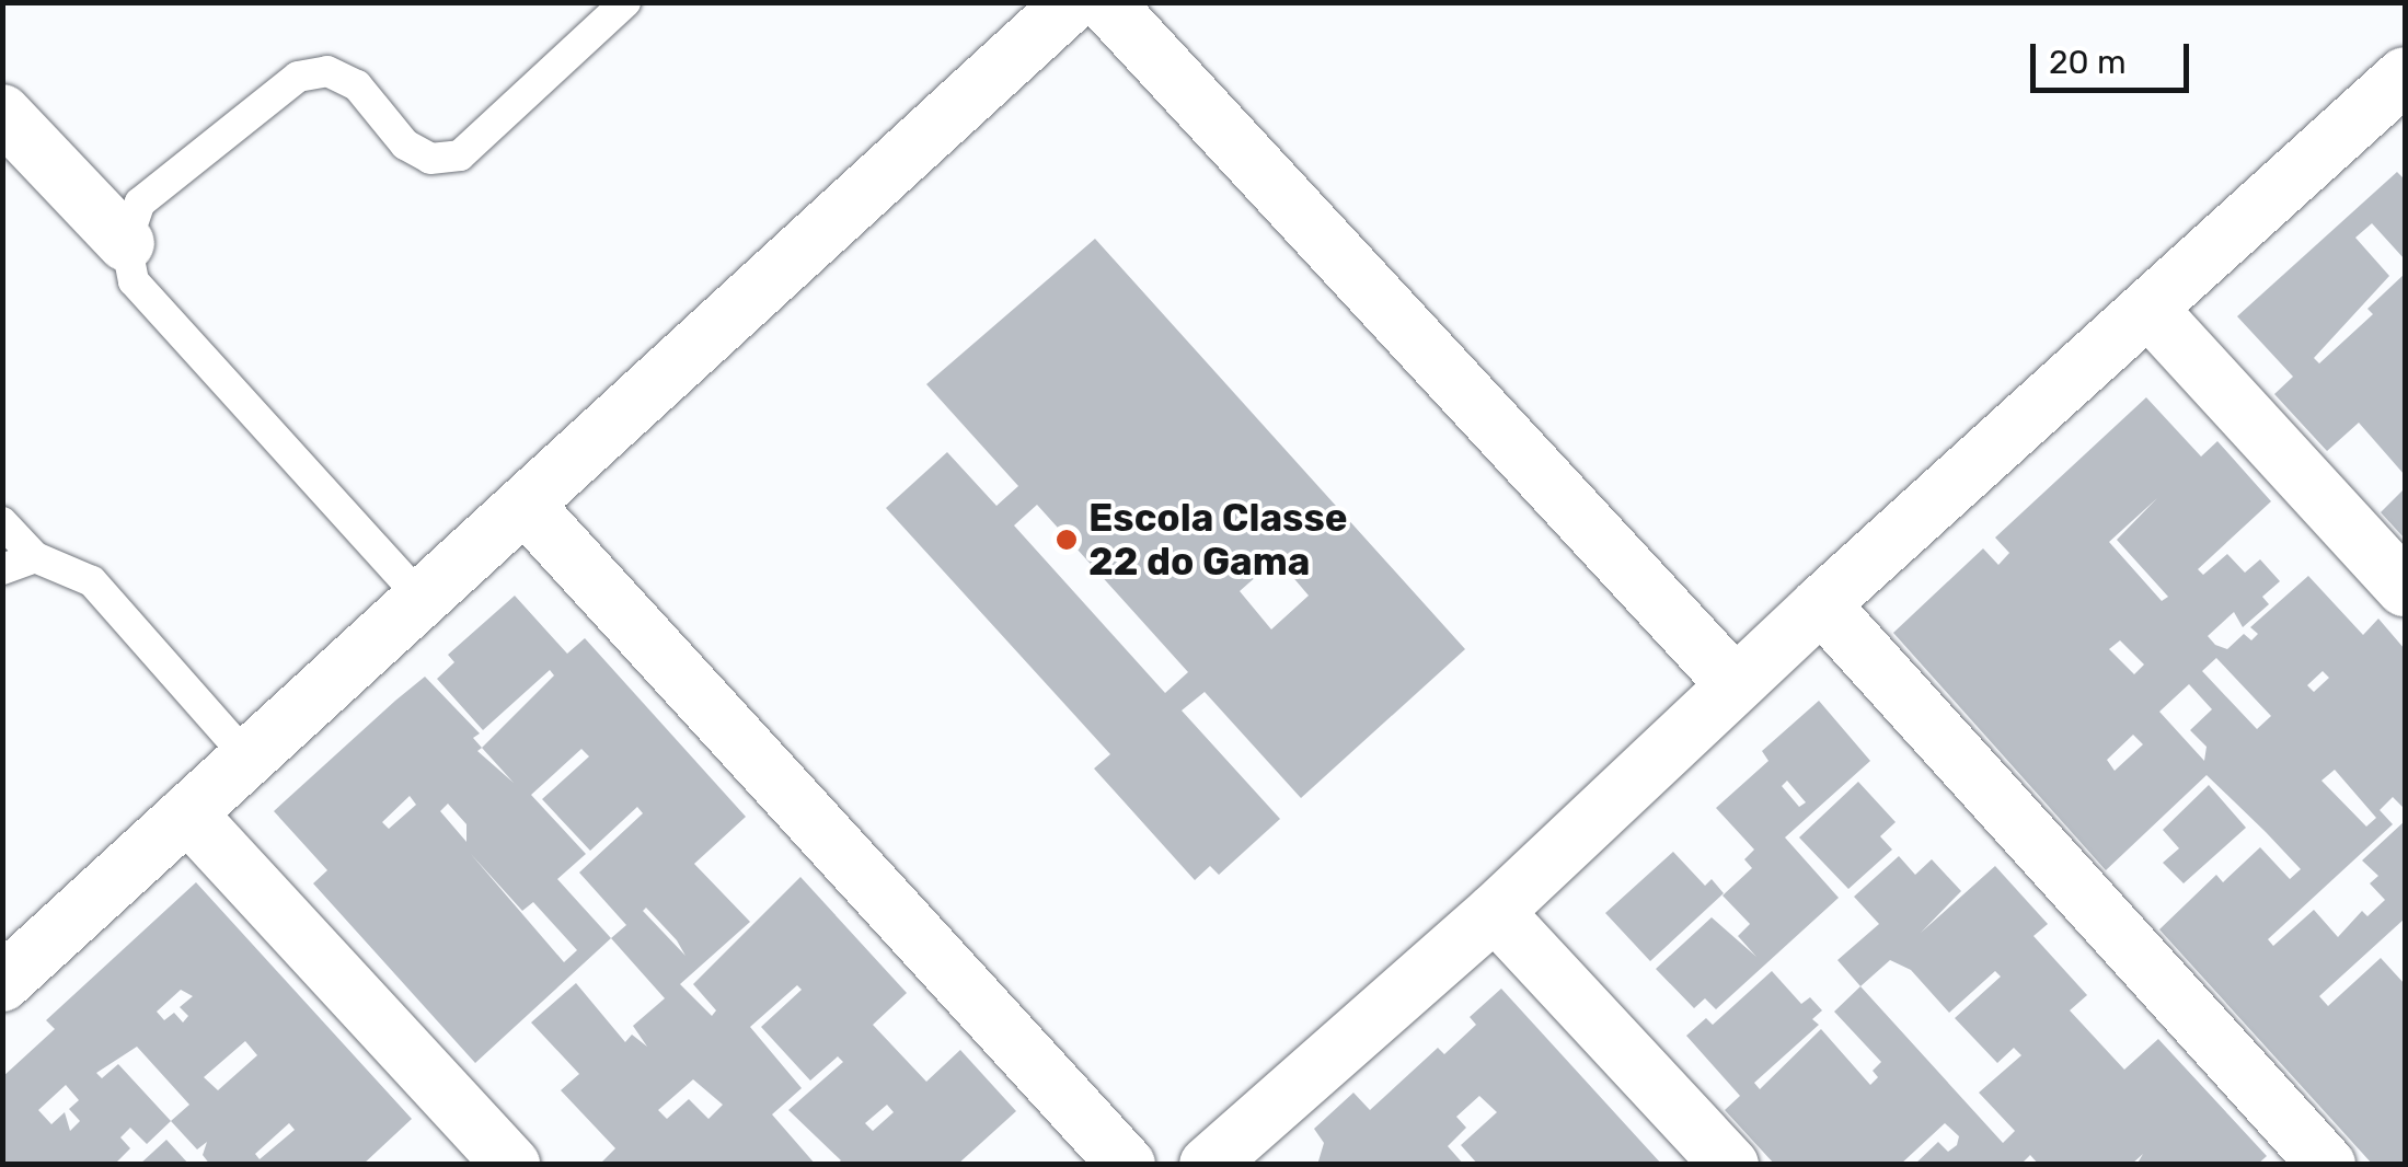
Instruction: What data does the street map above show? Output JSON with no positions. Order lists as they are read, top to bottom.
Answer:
{
  "places": ["Escola Classe 22 do Gama"],
  "scale_bar": "20 m"
}
